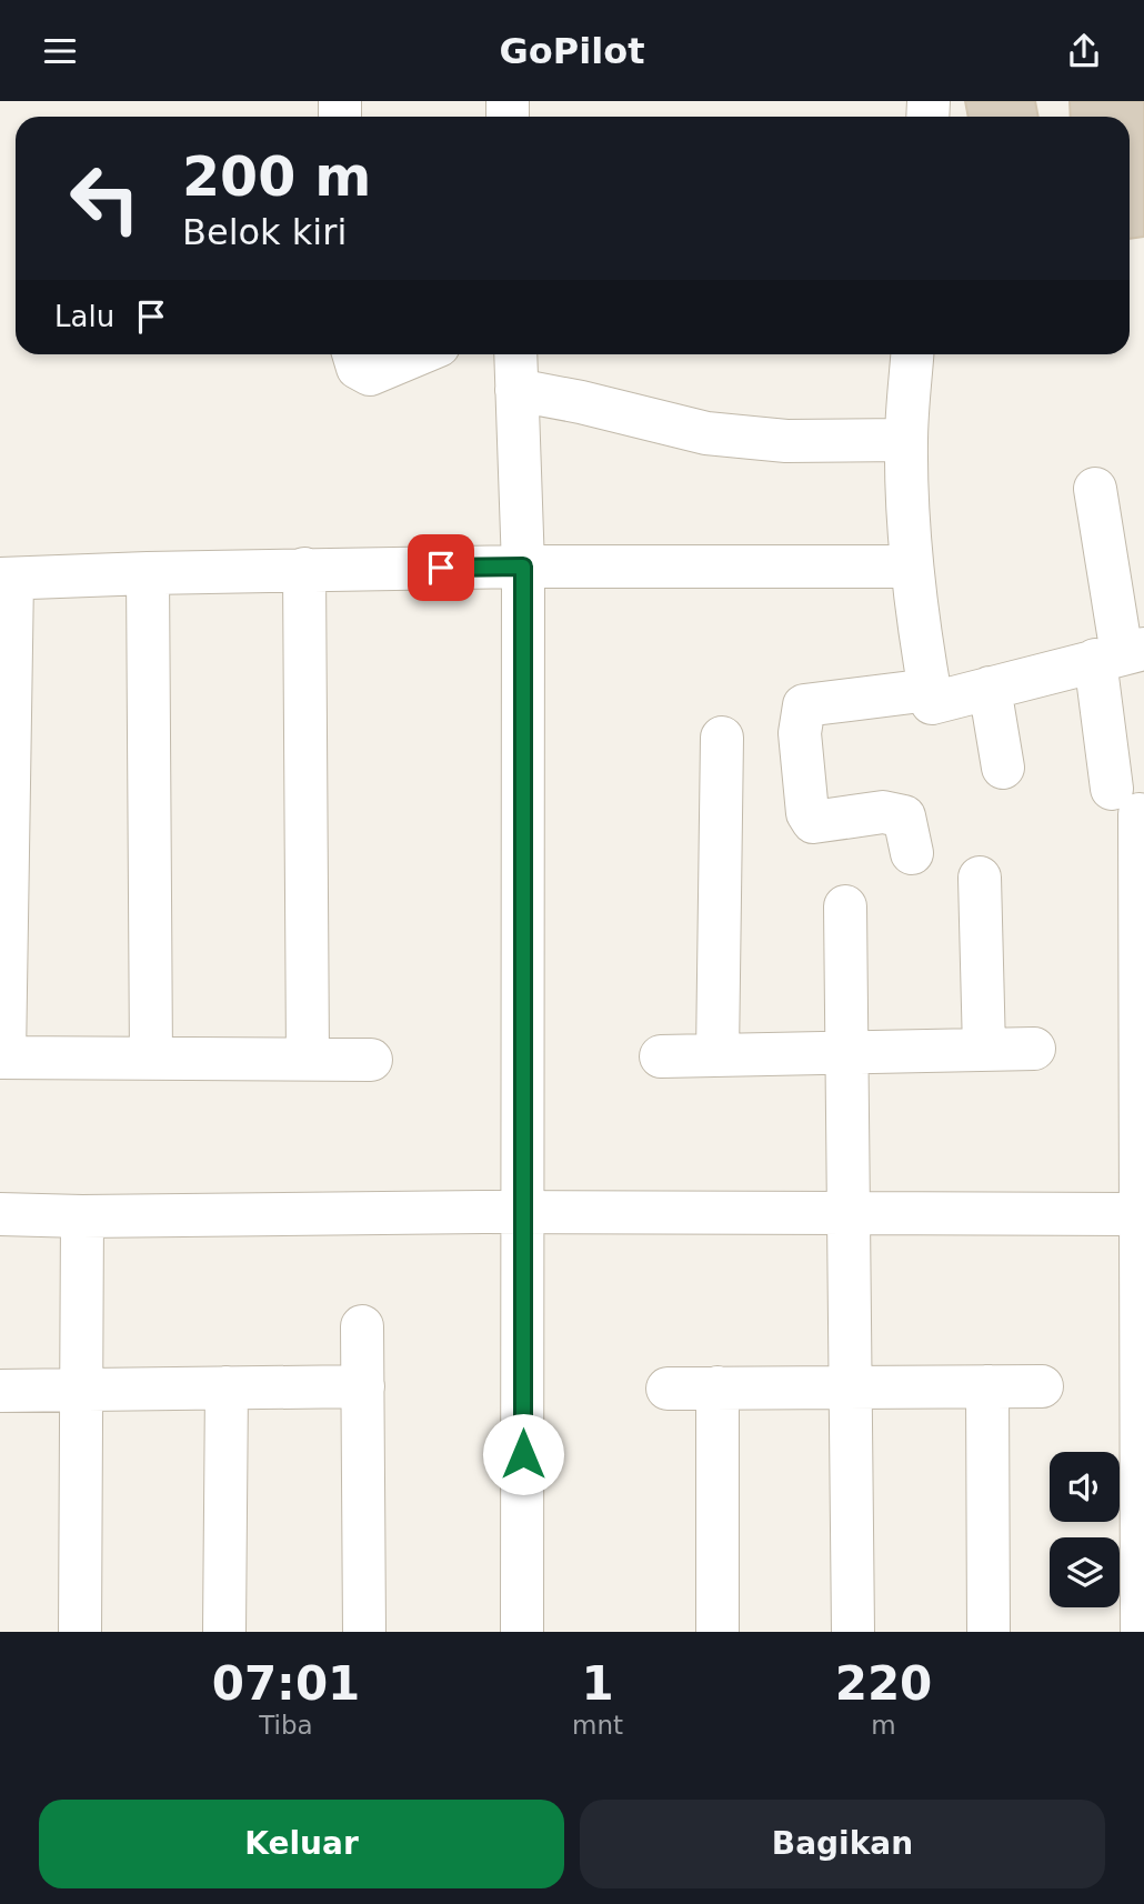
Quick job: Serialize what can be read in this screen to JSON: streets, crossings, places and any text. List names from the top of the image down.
{
  "page": {
    "header": "GoPilot",
    "turn": ["200 m", "Belok kiri"],
    "then": "Lalu",
    "eta": [
      "07:01",
      "Tiba",
      "1",
      "mnt",
      "220",
      "m"
    ],
    "buttons": ["Keluar", "Bagikan"]
  }
}
